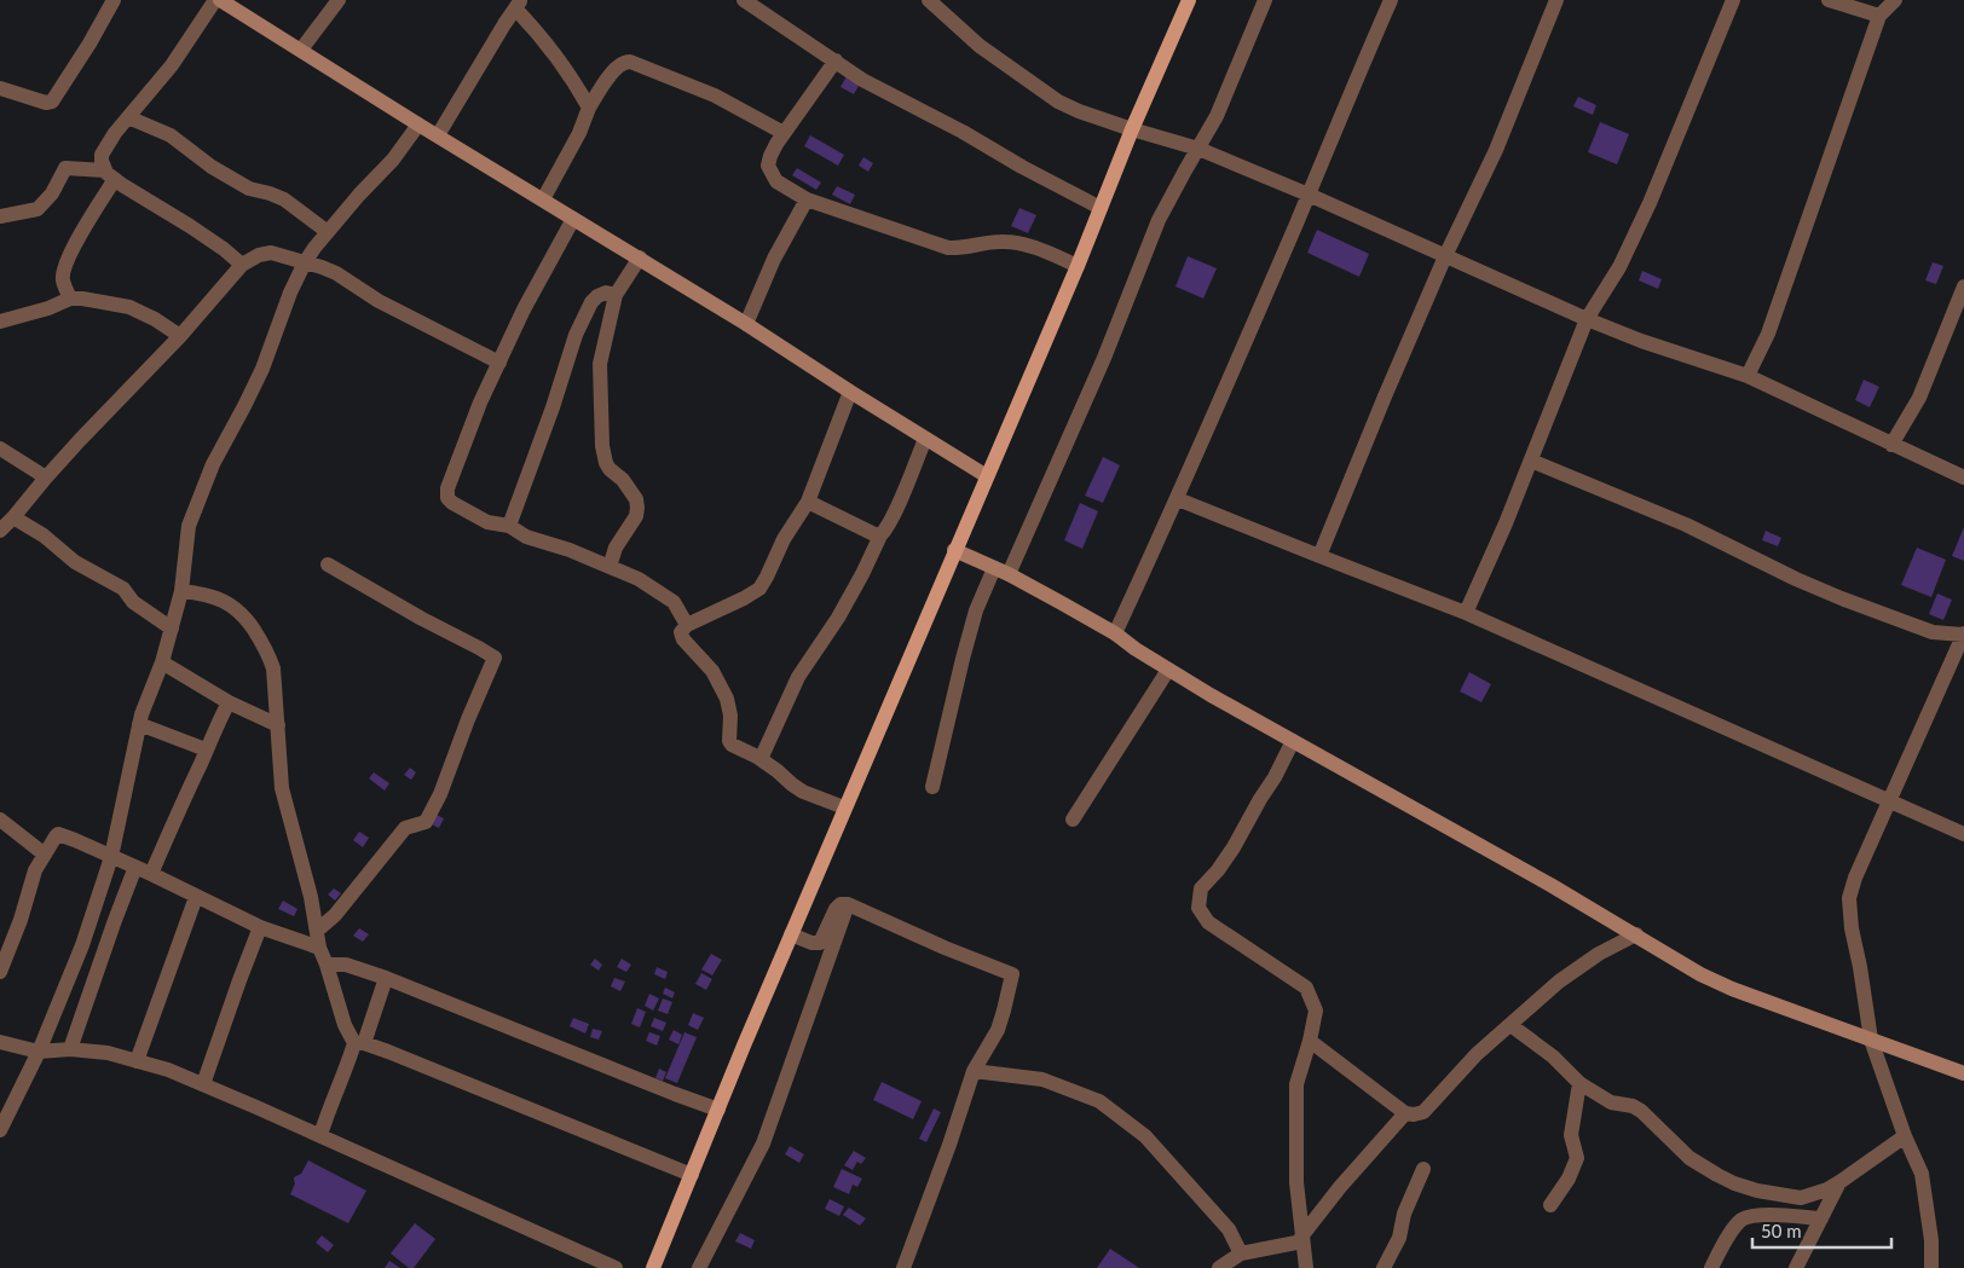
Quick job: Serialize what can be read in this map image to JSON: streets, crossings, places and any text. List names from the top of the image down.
{
  "scale_bar": "50 m"
}
